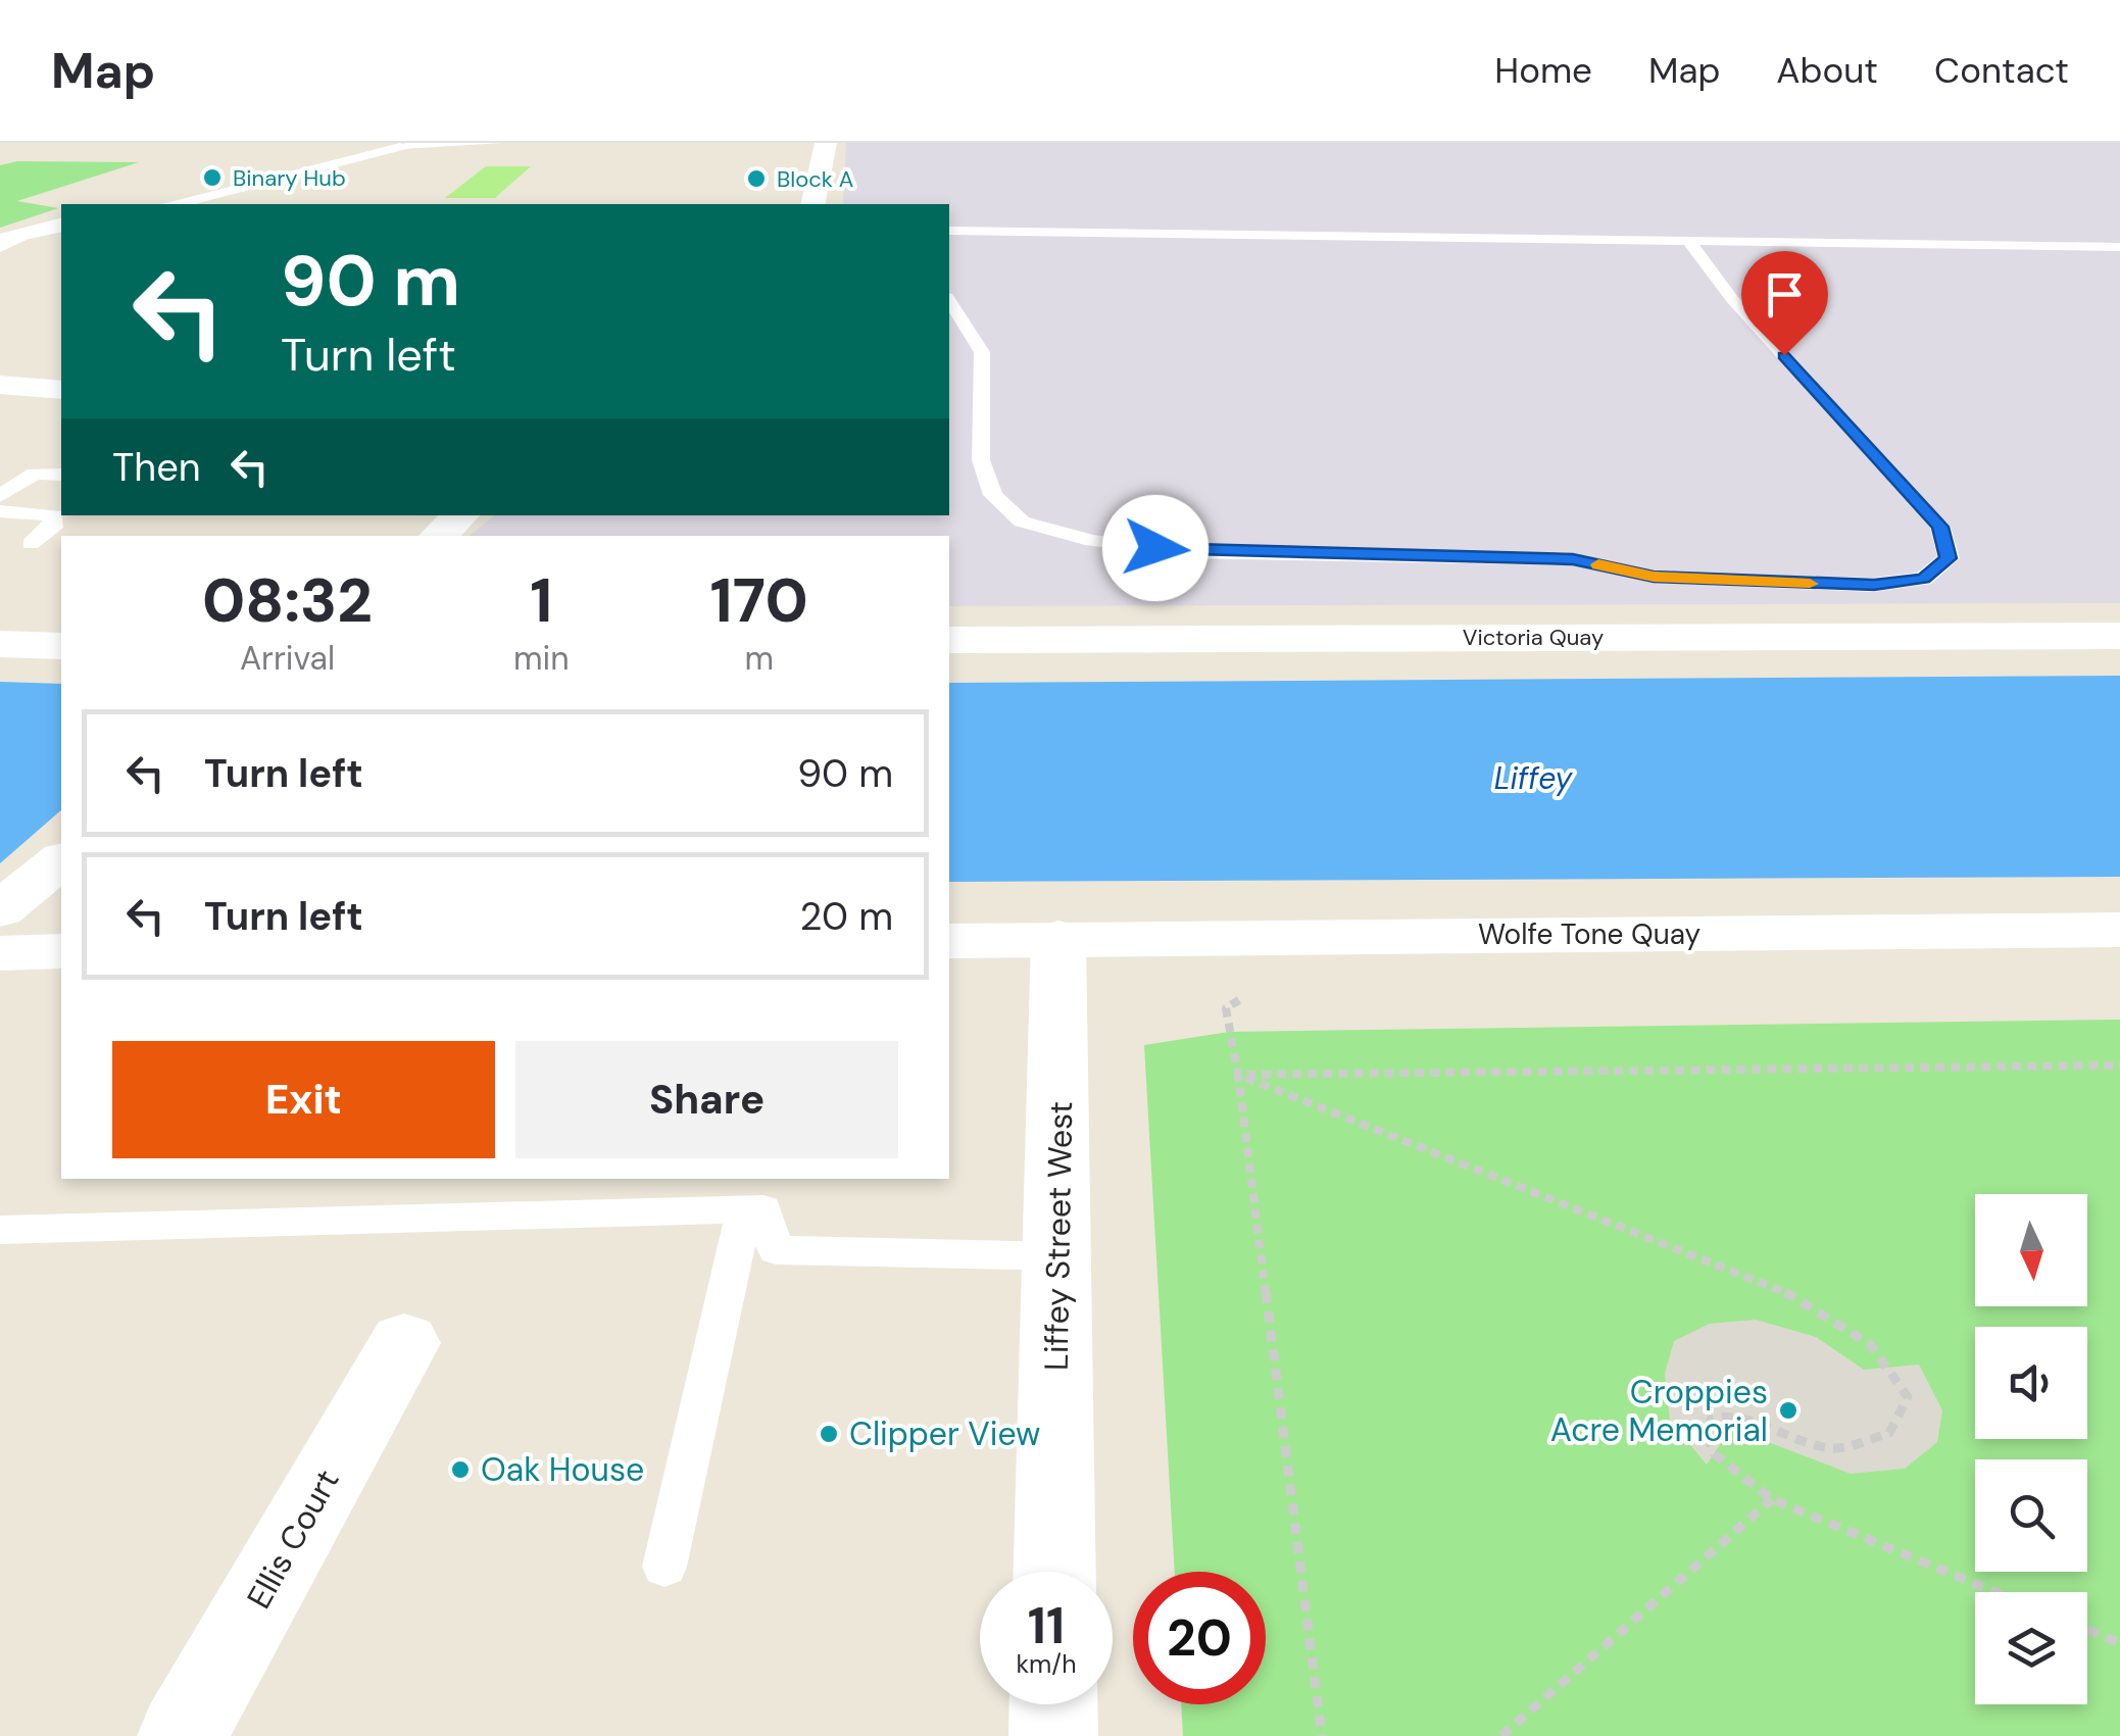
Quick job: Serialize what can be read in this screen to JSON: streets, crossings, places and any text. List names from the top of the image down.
{
  "streets": {
    "main road": [
      "Victoria Quay",
      "Wolfe Tone Quay",
      "Liffey Street West",
      "Ellis Court"
    ]
  },
  "crossings": [
    ["Wolfe Tone Quay", "Liffey Street West"]
  ],
  "water": ["Liffey"],
  "places": [
    "Binary Hub",
    "Block A",
    "Croppies Acre Memorial",
    "Clipper View",
    "Oak House"
  ],
  "north": "bottom",
  "page": {
    "header": "Map",
    "nav": [
      "Home",
      "Map",
      "About",
      "Contact"
    ],
    "turn": ["90 m", "Turn left"],
    "then": "Then",
    "eta": [
      "08:32",
      "Arrival",
      "1",
      "min",
      "170",
      "m"
    ],
    "list": [
      {
        "name": "Turn left",
        "value": "90 m"
      },
      {
        "name": "Turn left",
        "value": "20 m"
      }
    ],
    "buttons": ["Exit", "Share"],
    "speed": "11 km/h",
    "limit": "20"
  }
}
